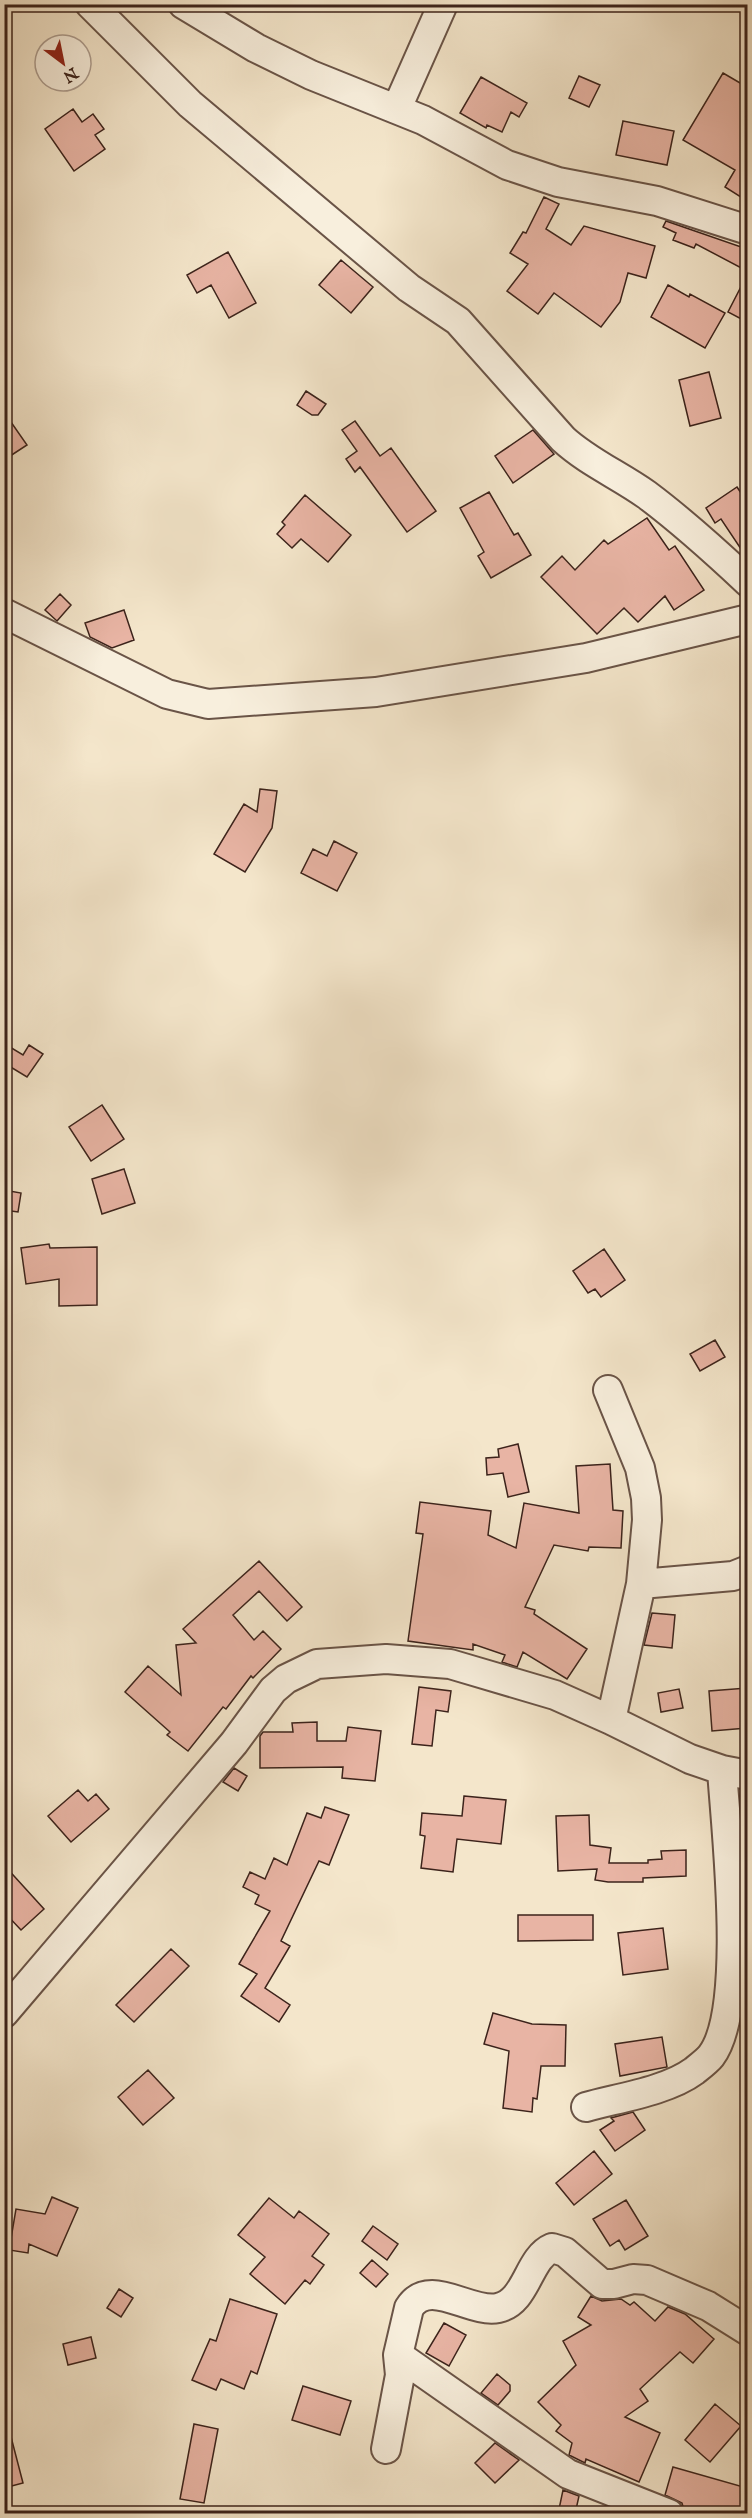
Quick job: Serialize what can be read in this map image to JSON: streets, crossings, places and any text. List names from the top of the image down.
{
  "north": "bottom right"
}
